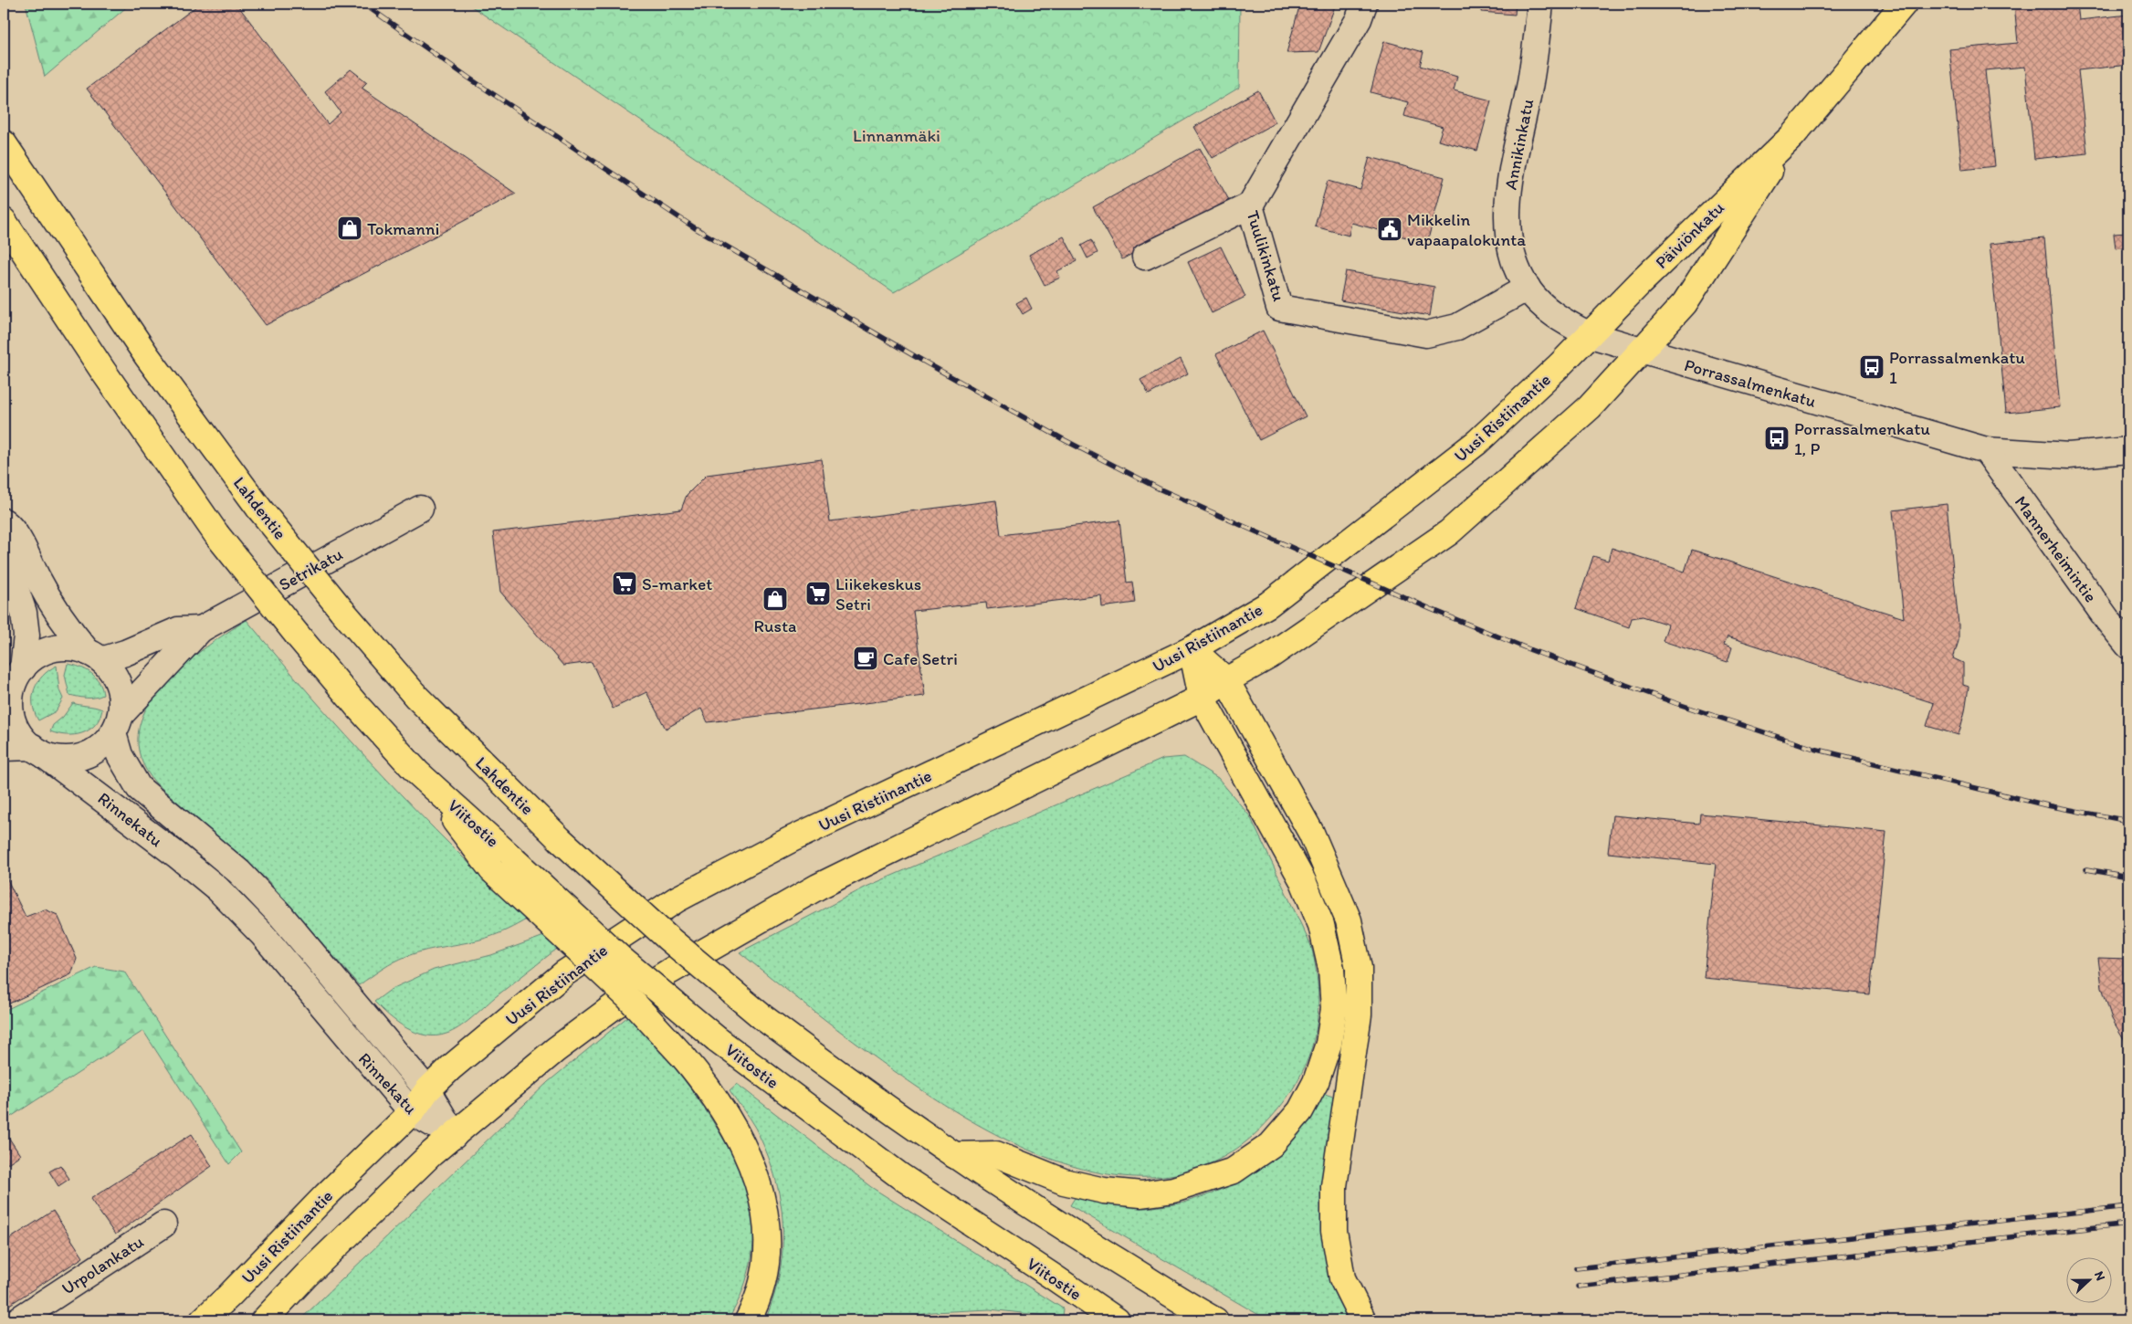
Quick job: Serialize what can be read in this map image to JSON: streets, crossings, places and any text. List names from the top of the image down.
{
  "streets": {
    "main road": [
      "Päiviönkatu",
      "Uusi Ristiinantie",
      "Lahdentie",
      "Viitostie"
    ],
    "street": [
      "Annikinkatu",
      "Tuulikinkatu",
      "Porrassalmenkatu",
      "Mannerheimintie",
      "Setrikatu",
      "Rinnekatu",
      "Urpolankatu"
    ]
  },
  "crossings": [
    ["Annikinkatu", "Päiviönkatu"],
    ["Annikinkatu", "Tuulikinkatu"],
    ["Annikinkatu", "Porrassalmenkatu"],
    ["Annikinkatu", "Uusi Ristiinantie"],
    ["Päiviönkatu", "Porrassalmenkatu"],
    ["Päiviönkatu", "Uusi Ristiinantie"],
    ["Porrassalmenkatu", "Uusi Ristiinantie"],
    ["Porrassalmenkatu", "Mannerheimintie"],
    ["Uusi Ristiinantie", "Rinnekatu"],
    ["Setrikatu", "Rinnekatu"]
  ],
  "parks": ["Linnanmäki"],
  "places": {
    "shop": ["Tokmanni", "Rusta"],
    "public building": ["Mikkelin vapaapalokunta"],
    "bus stop": ["Porrassalmenkatu 1", "Porrassalmenkatu 1, P"],
    "supermarket": ["S-market", "Liikekeskus Setri"],
    "cafe": ["Cafe Setri"]
  },
  "north": "right"
}
